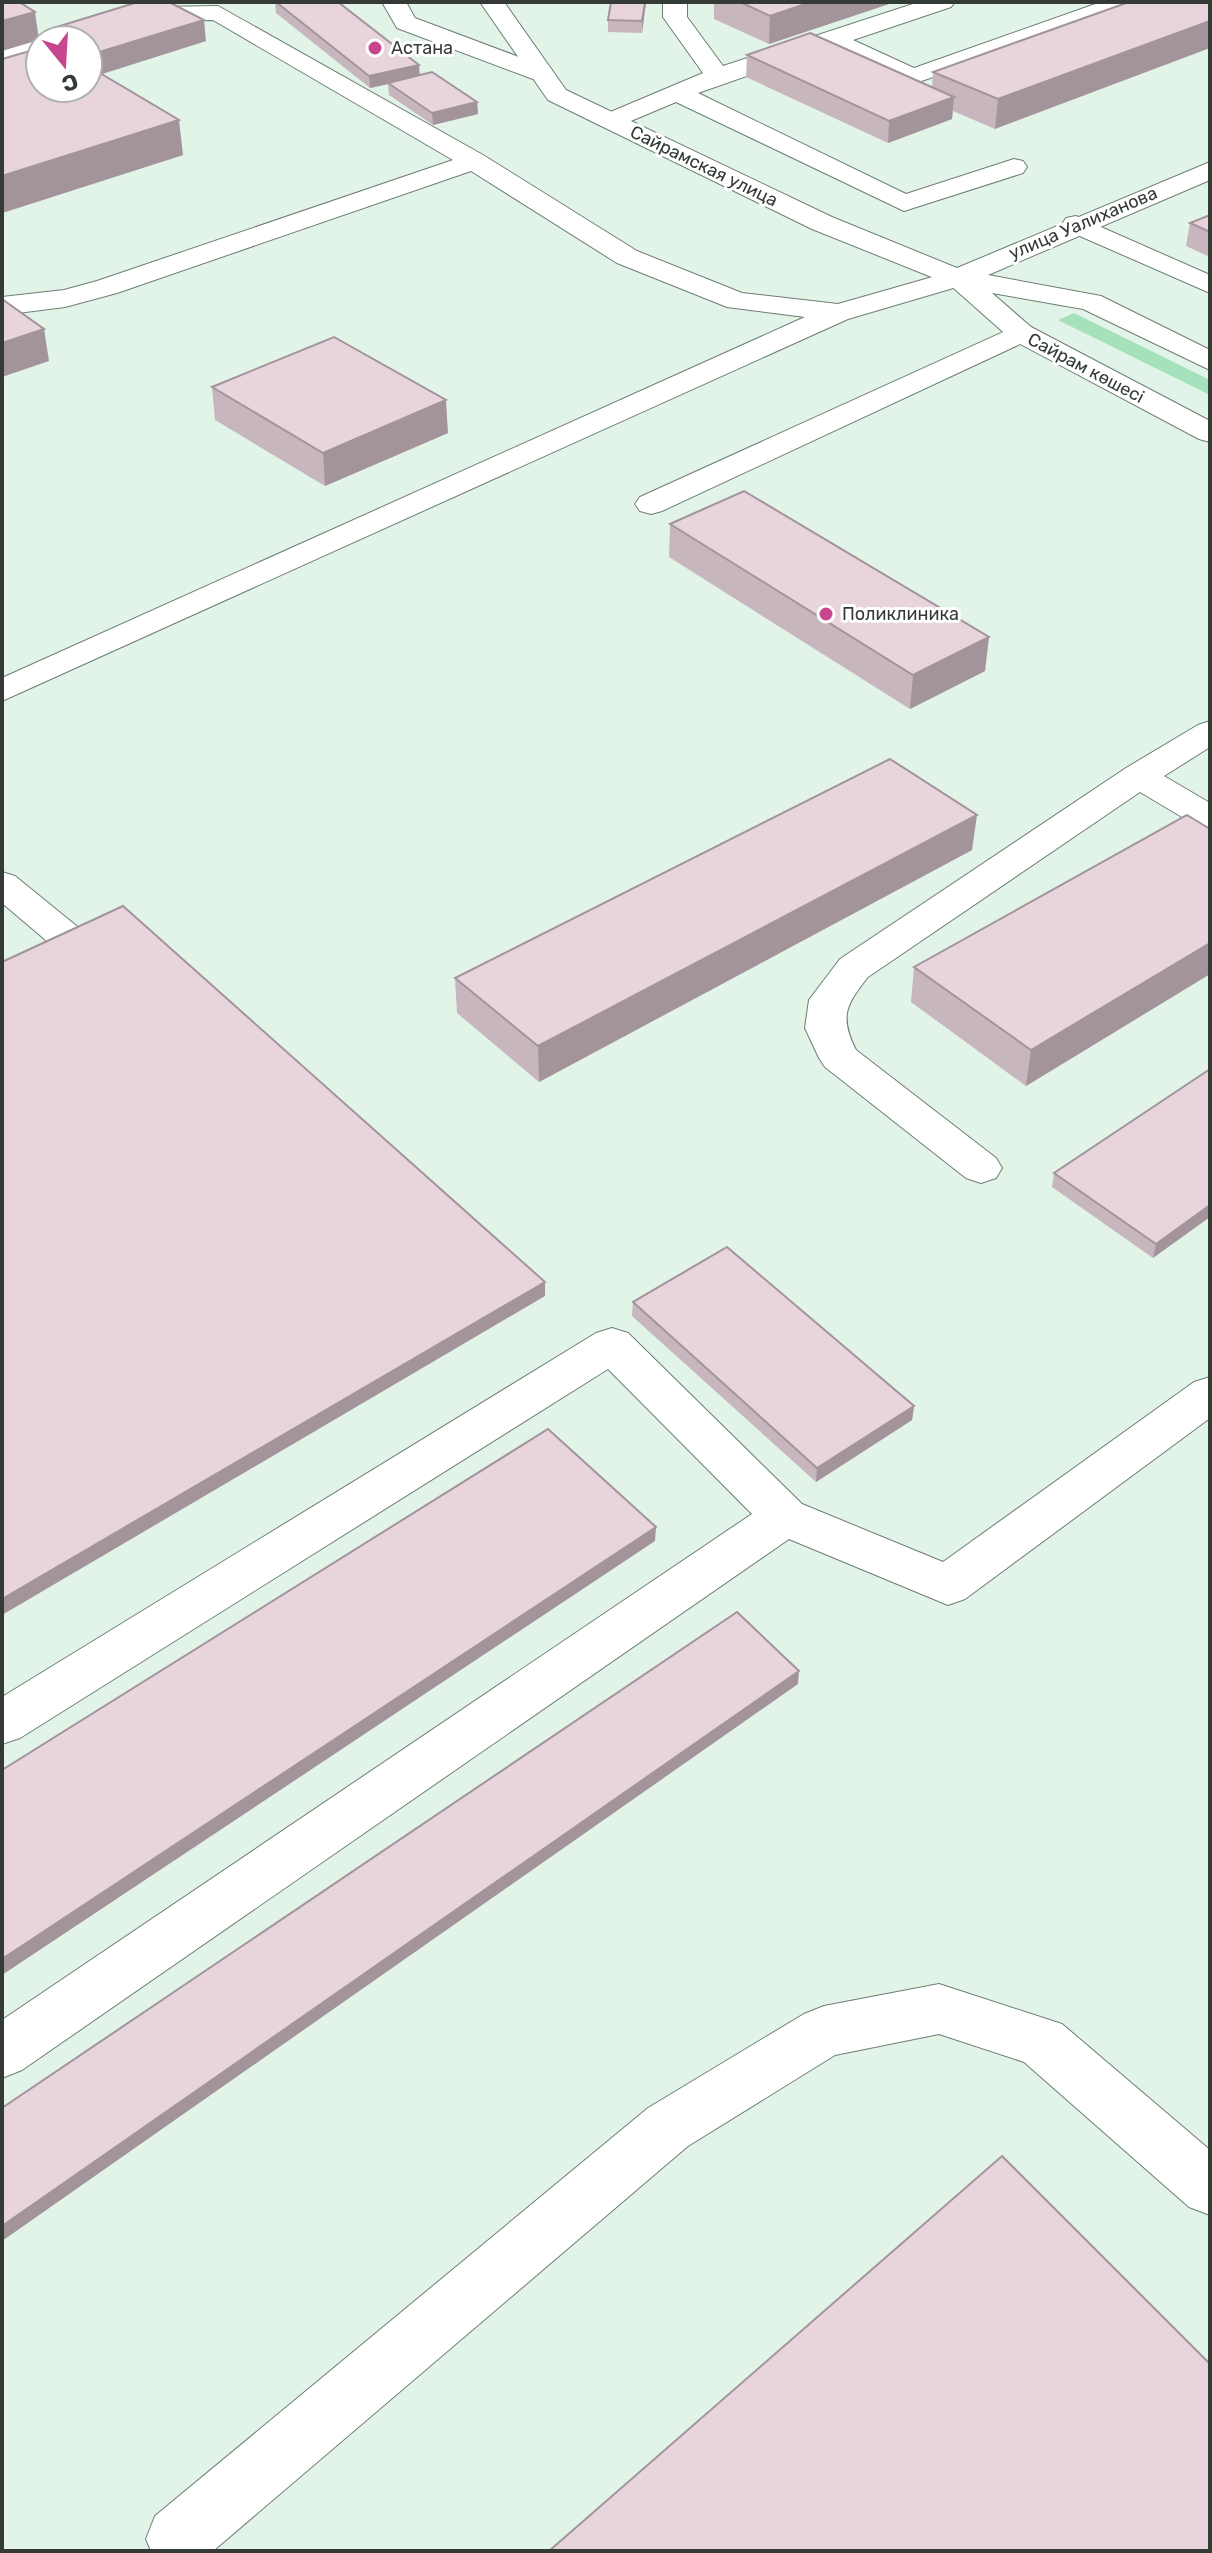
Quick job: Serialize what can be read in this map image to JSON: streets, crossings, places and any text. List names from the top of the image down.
{
  "streets": {
    "main road": ["Сайрамская улица", "улица Уалиханова", "Сайрам көшесі"]
  },
  "crossings": [
    ["Сайрамская улица", "улица Уалиханова"],
    ["Сайрамская улица", "Сайрам көшесі"],
    ["улица Уалиханова", "Сайрам көшесі"]
  ],
  "places": ["Астана", "Поликлиника"],
  "north": "bottom"
}
